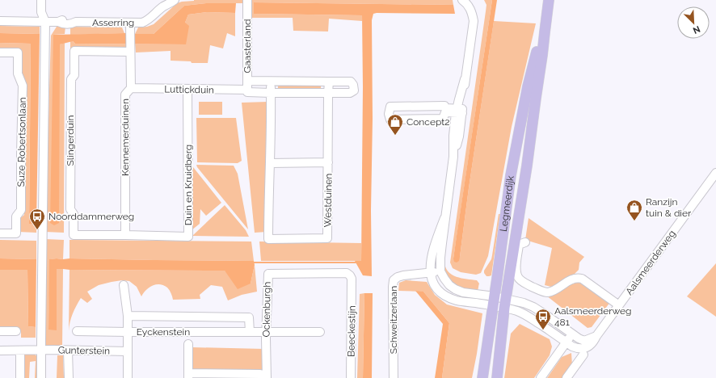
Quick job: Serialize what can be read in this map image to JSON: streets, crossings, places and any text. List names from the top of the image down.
{
  "streets": {
    "main road": ["Legmeerdijk"],
    "street": [
      "Asserring",
      "Gaasterland",
      "Luttickduin",
      "Kennemerduinen",
      "Slingerduin",
      "Suze Robertsonlaan",
      "Duin en Kruidberg",
      "Westduinen",
      "Aalsmeerderweg",
      "Ockenburgh",
      "Schweitzerlaan",
      "Beeckestijn",
      "Eyckenstein",
      "Gunterstein"
    ]
  },
  "crossings": [
    ["Asserring", "Kennemerduinen"],
    ["Gaasterland", "Luttickduin"],
    ["Luttickduin", "Kennemerduinen"],
    ["Luttickduin", "Duin en Kruidberg"],
    ["Luttickduin", "Westduinen"],
    ["Kennemerduinen", "Slingerduin"],
    ["Kennemerduinen", "Duin en Kruidberg"],
    ["Slingerduin", "Duin en Kruidberg"],
    ["Legmeerdijk", "Aalsmeerderweg"],
    ["Ockenburgh", "Beeckestijn"],
    ["Ockenburgh", "Eyckenstein"]
  ],
  "places": {
    "shop": ["Concept2", "Ranzijn tuin & dier"],
    "bus stop": ["Noorddammerweg", "Aalsmeerderweg 481"]
  },
  "north": "bottom right"
}
